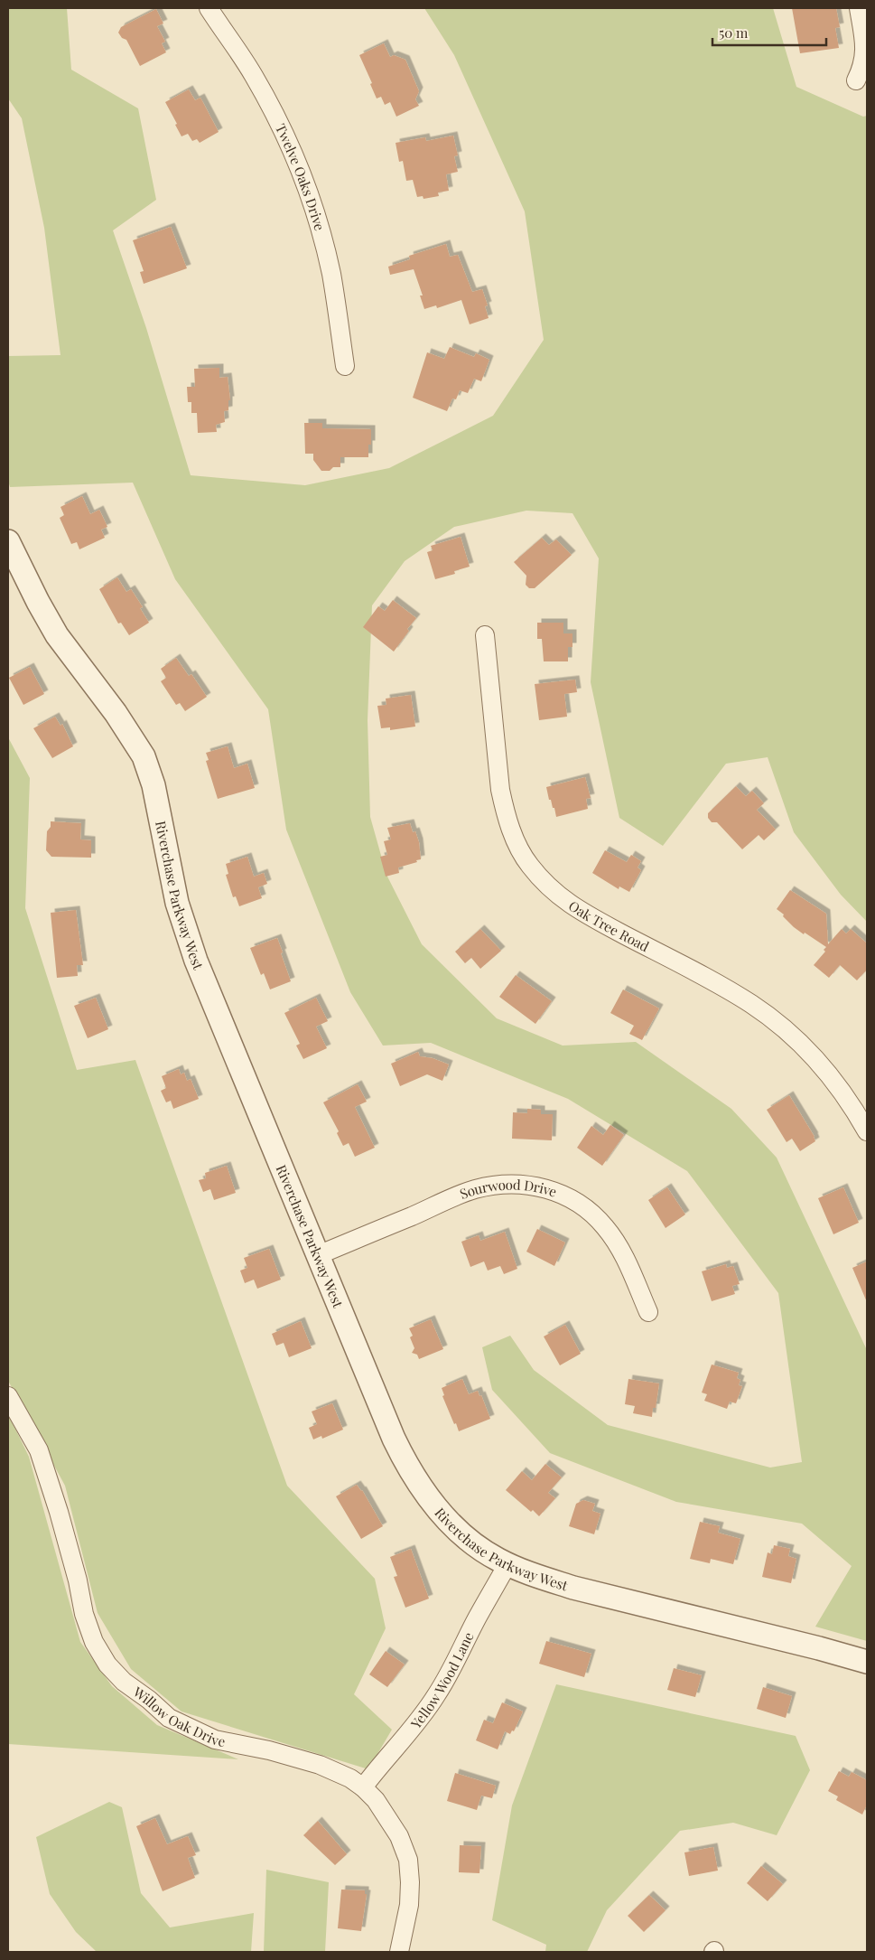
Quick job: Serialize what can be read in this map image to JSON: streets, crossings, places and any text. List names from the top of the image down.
{
  "streets": {
    "street": [
      "Twelve Oaks Drive",
      "Riverchase Parkway West",
      "Oak Tree Road",
      "Sourwood Drive",
      "Yellow Wood Lane",
      "Willow Oak Drive"
    ]
  },
  "crossings": [
    ["Riverchase Parkway West", "Sourwood Drive"],
    ["Riverchase Parkway West", "Yellow Wood Lane"],
    ["Yellow Wood Lane", "Willow Oak Drive"]
  ],
  "scale_bar": "50 m"
}
